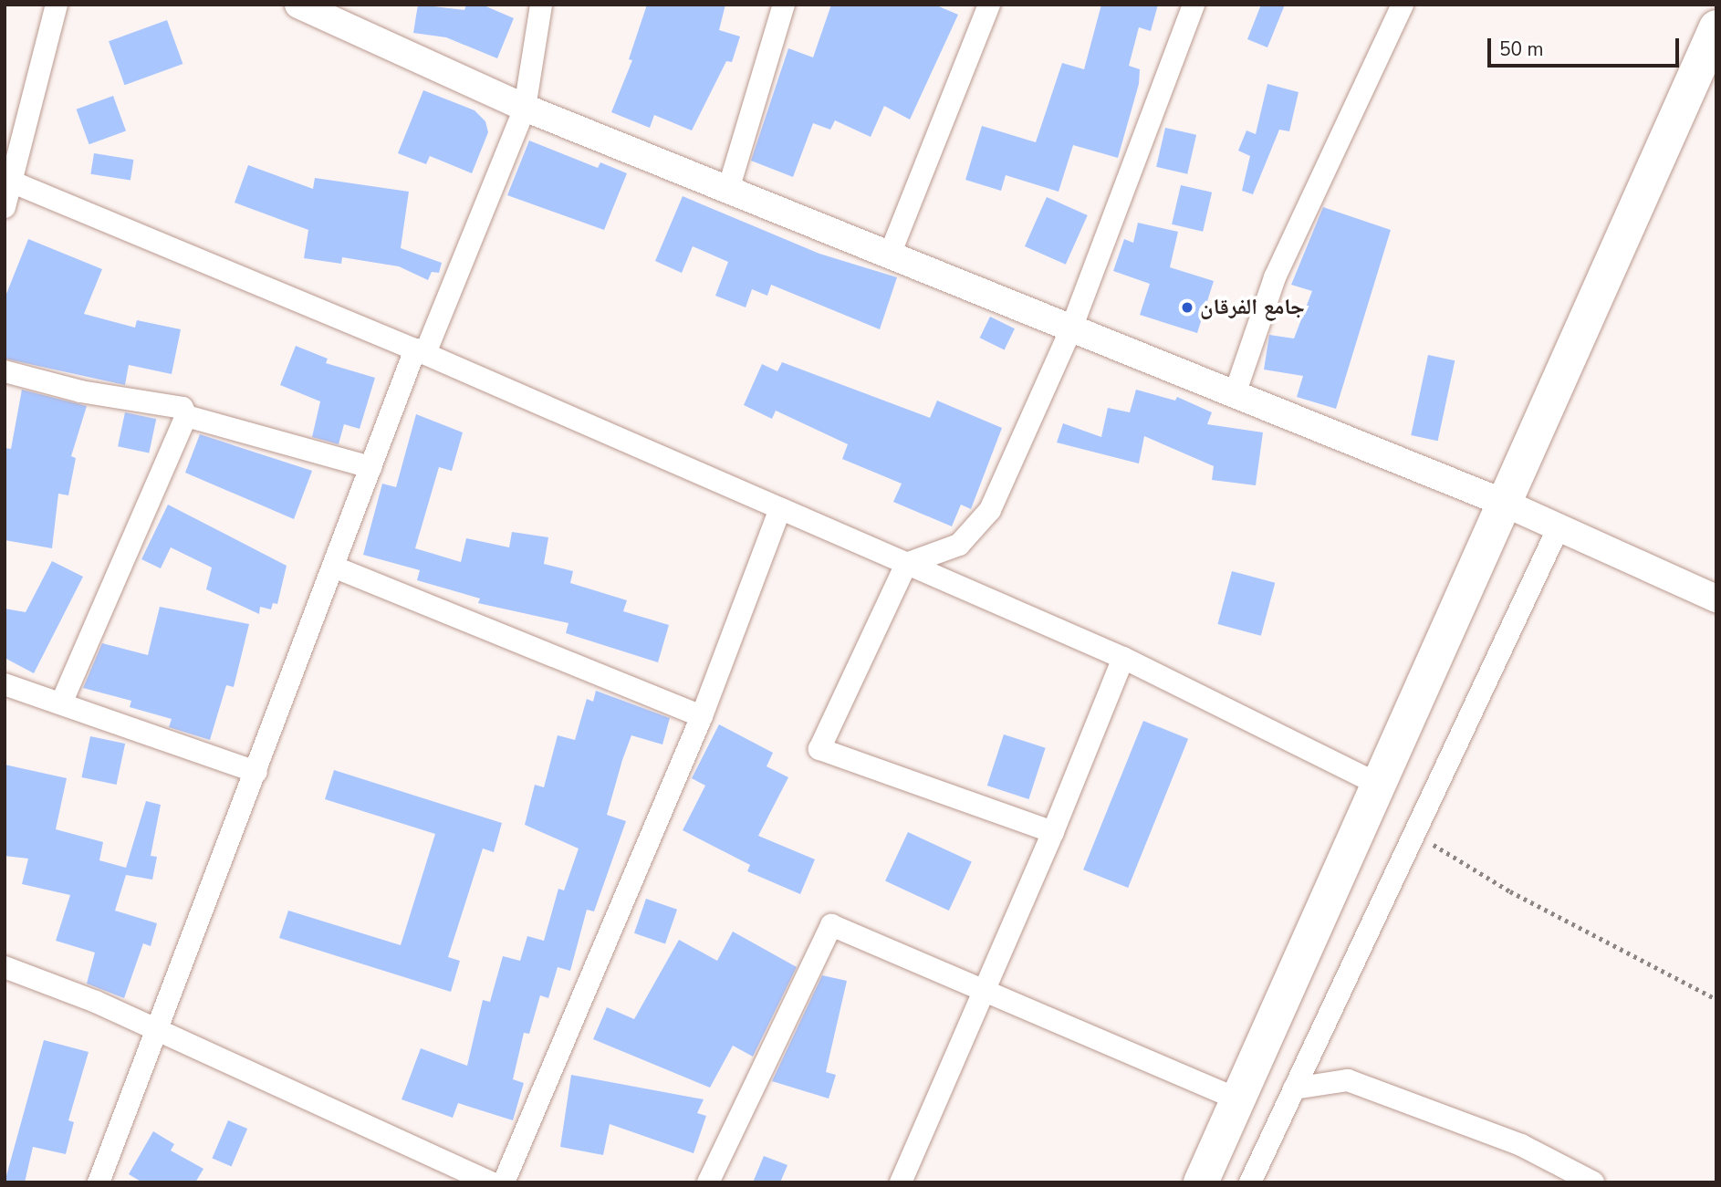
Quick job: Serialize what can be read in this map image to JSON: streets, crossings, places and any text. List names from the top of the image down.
{
  "places": ["جامع الفرقان"],
  "scale_bar": "50 m"
}
